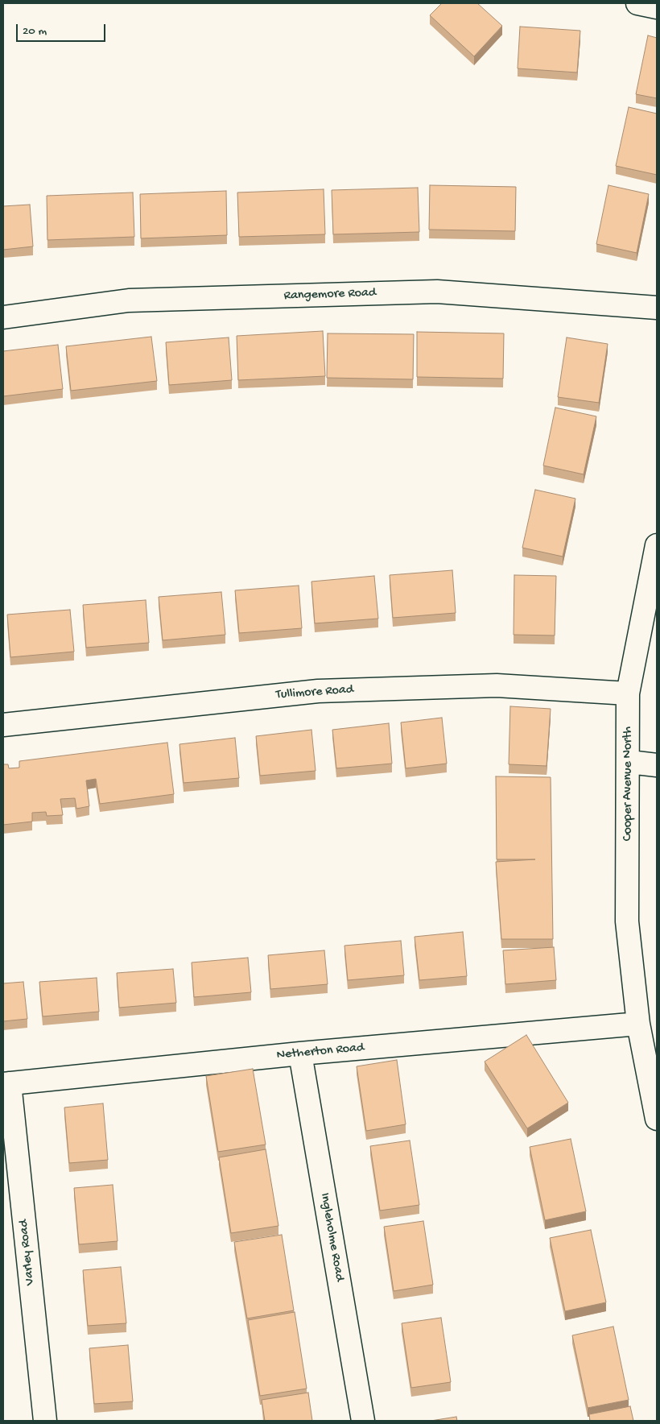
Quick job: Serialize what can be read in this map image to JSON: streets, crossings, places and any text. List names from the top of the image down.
{
  "streets": {
    "street": [
      "Rangemore Road",
      "Tullimore Road",
      "Cooper Avenue North",
      "Netherton Road",
      "Ingleholme Road",
      "Varley Road"
    ]
  },
  "crossings": [
    ["Tullimore Road", "Cooper Avenue North"],
    ["Cooper Avenue North", "Netherton Road"],
    ["Netherton Road", "Ingleholme Road"],
    ["Netherton Road", "Varley Road"]
  ],
  "scale_bar": "20 m"
}
